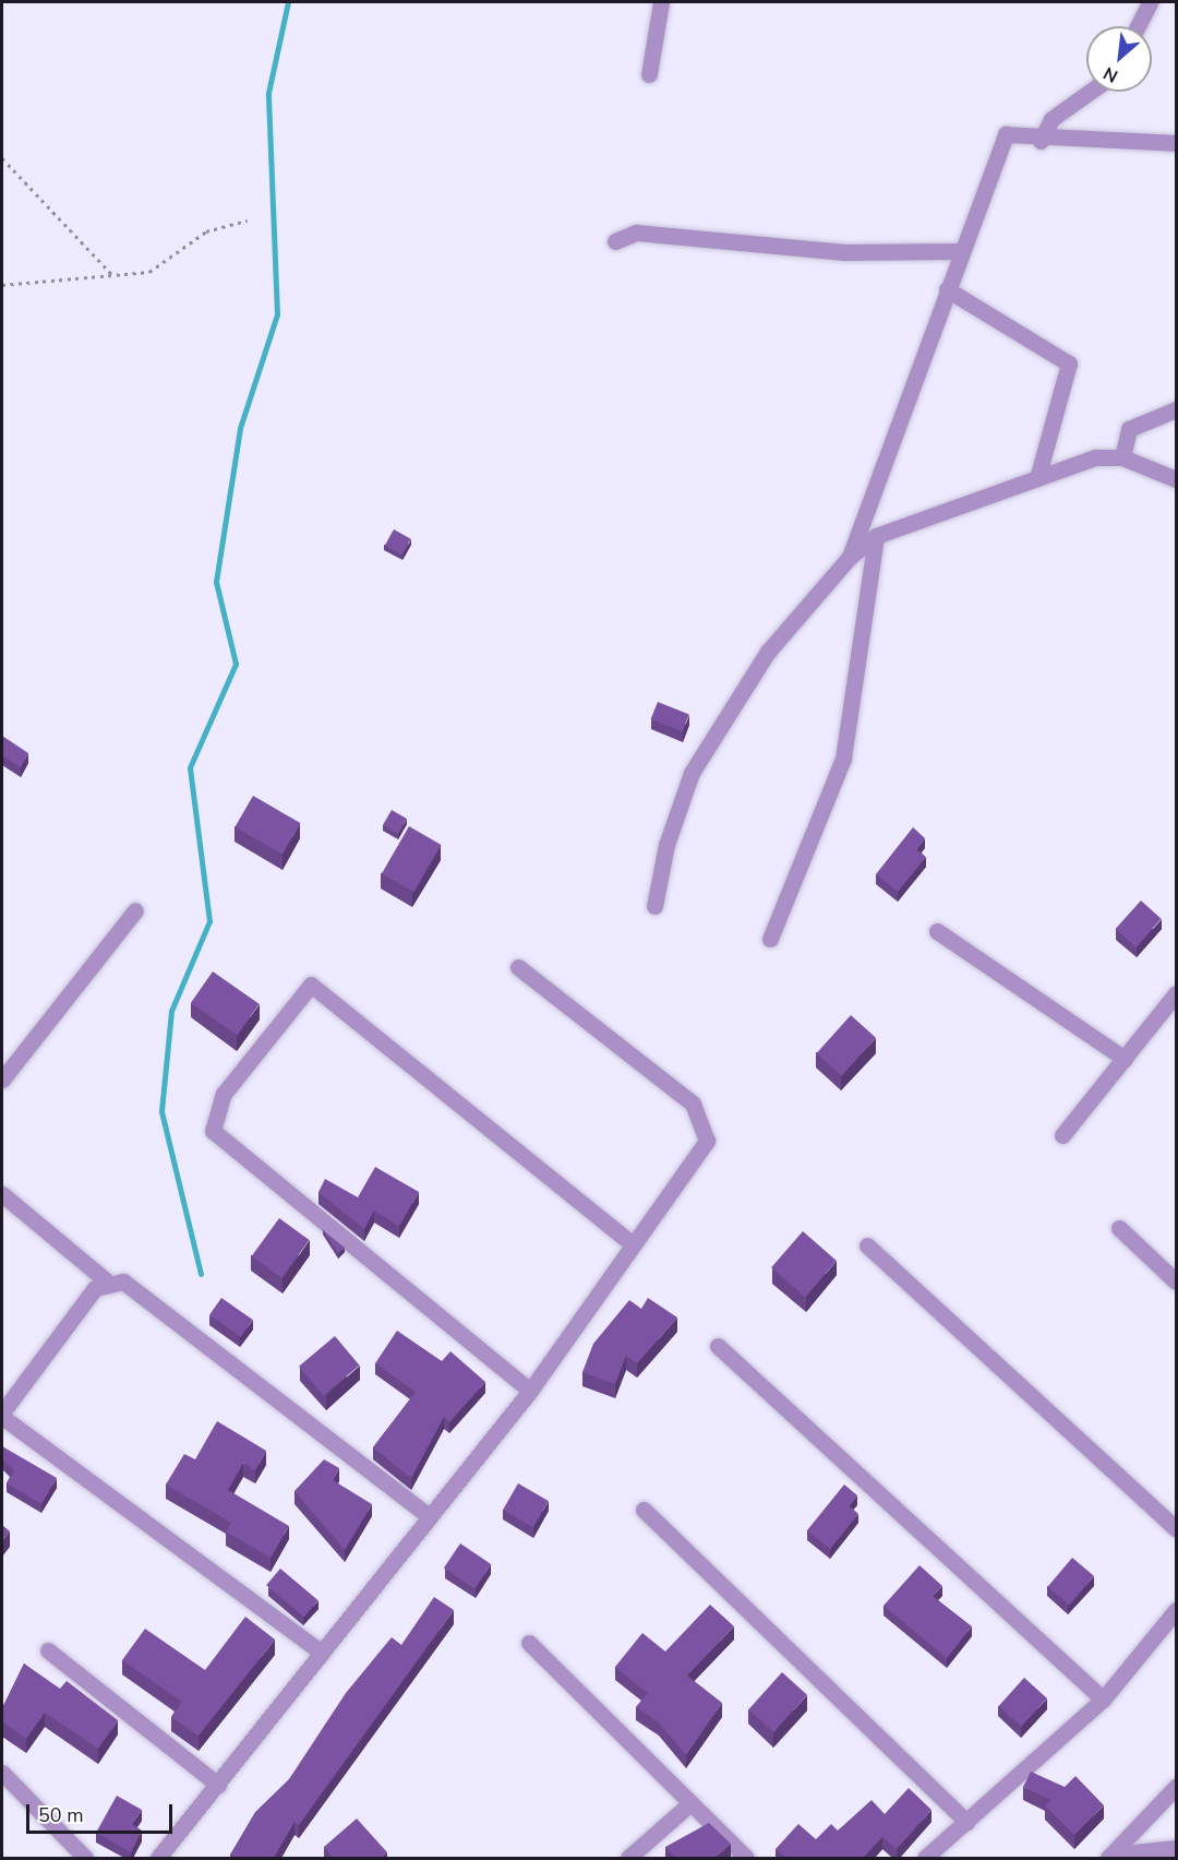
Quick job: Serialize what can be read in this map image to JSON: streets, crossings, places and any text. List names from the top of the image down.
{
  "scale_bar": "50 m",
  "north": "bottom left"
}
